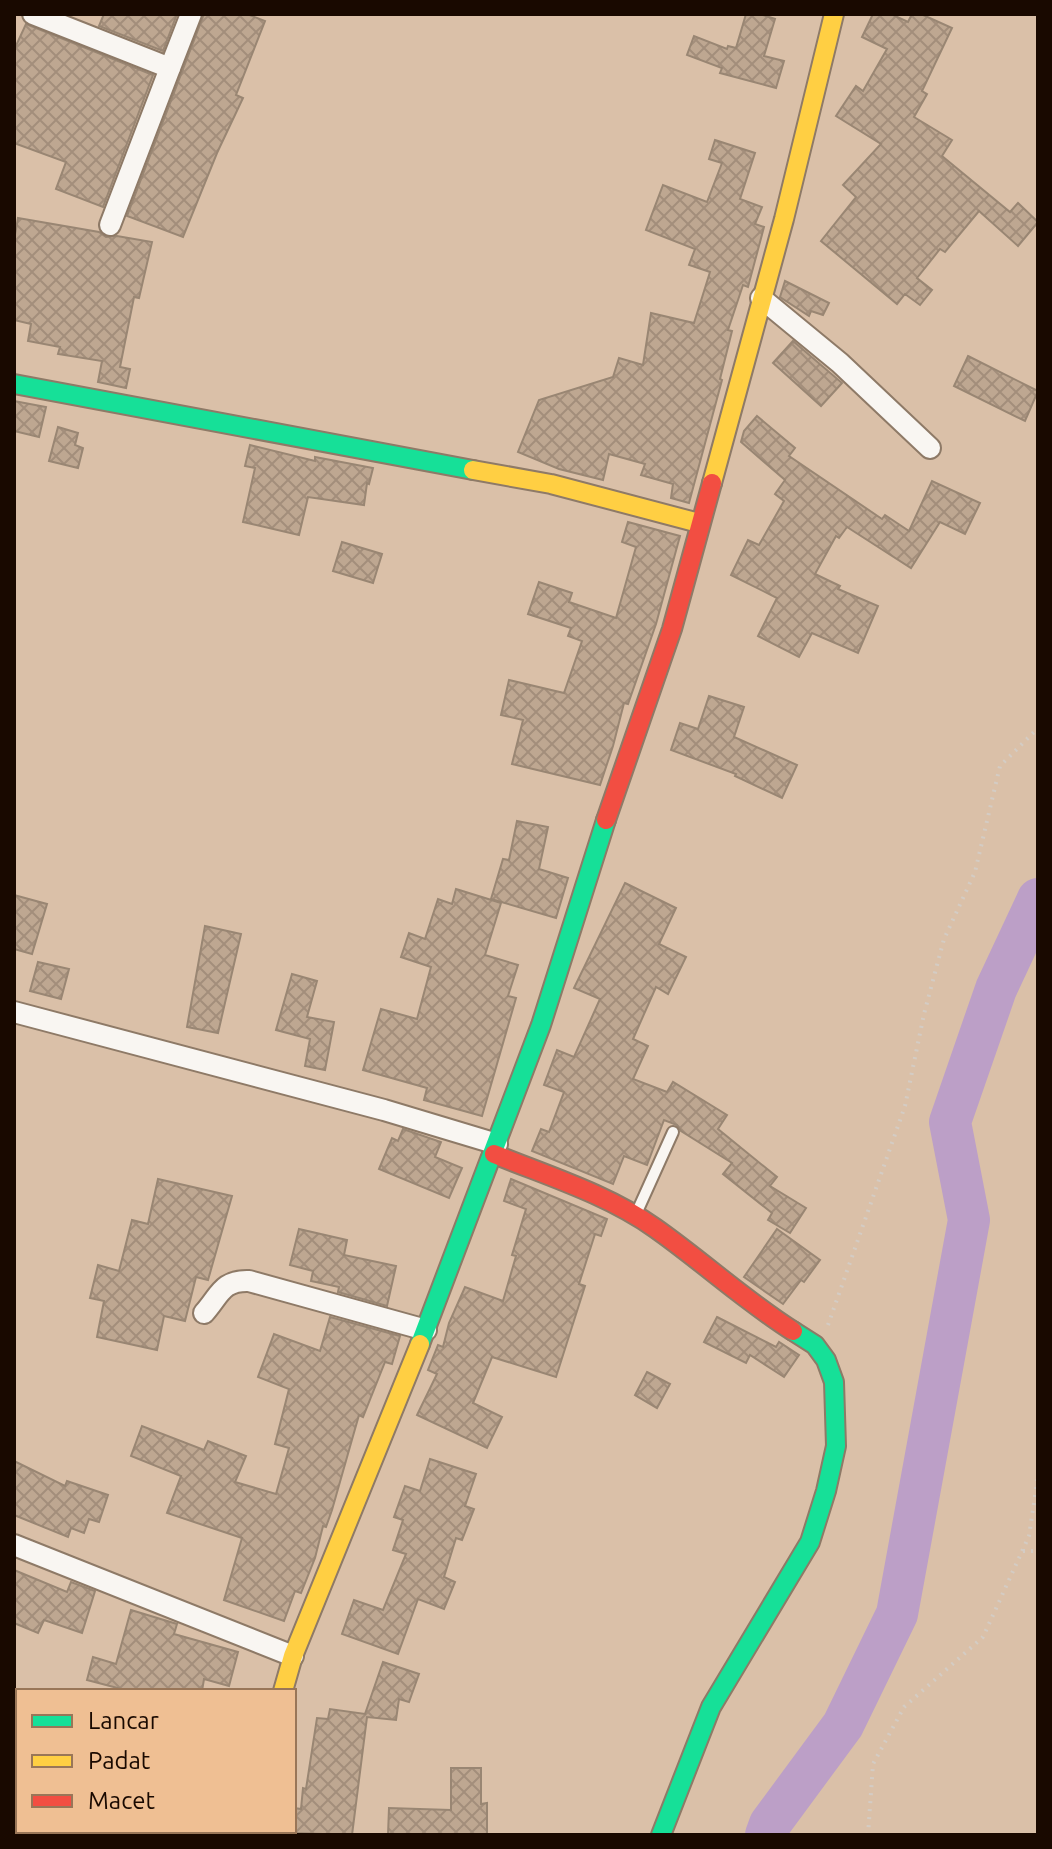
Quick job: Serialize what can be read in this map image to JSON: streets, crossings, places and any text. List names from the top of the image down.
{
  "legend": ["Lancar", "Padat", "Macet"]
}
